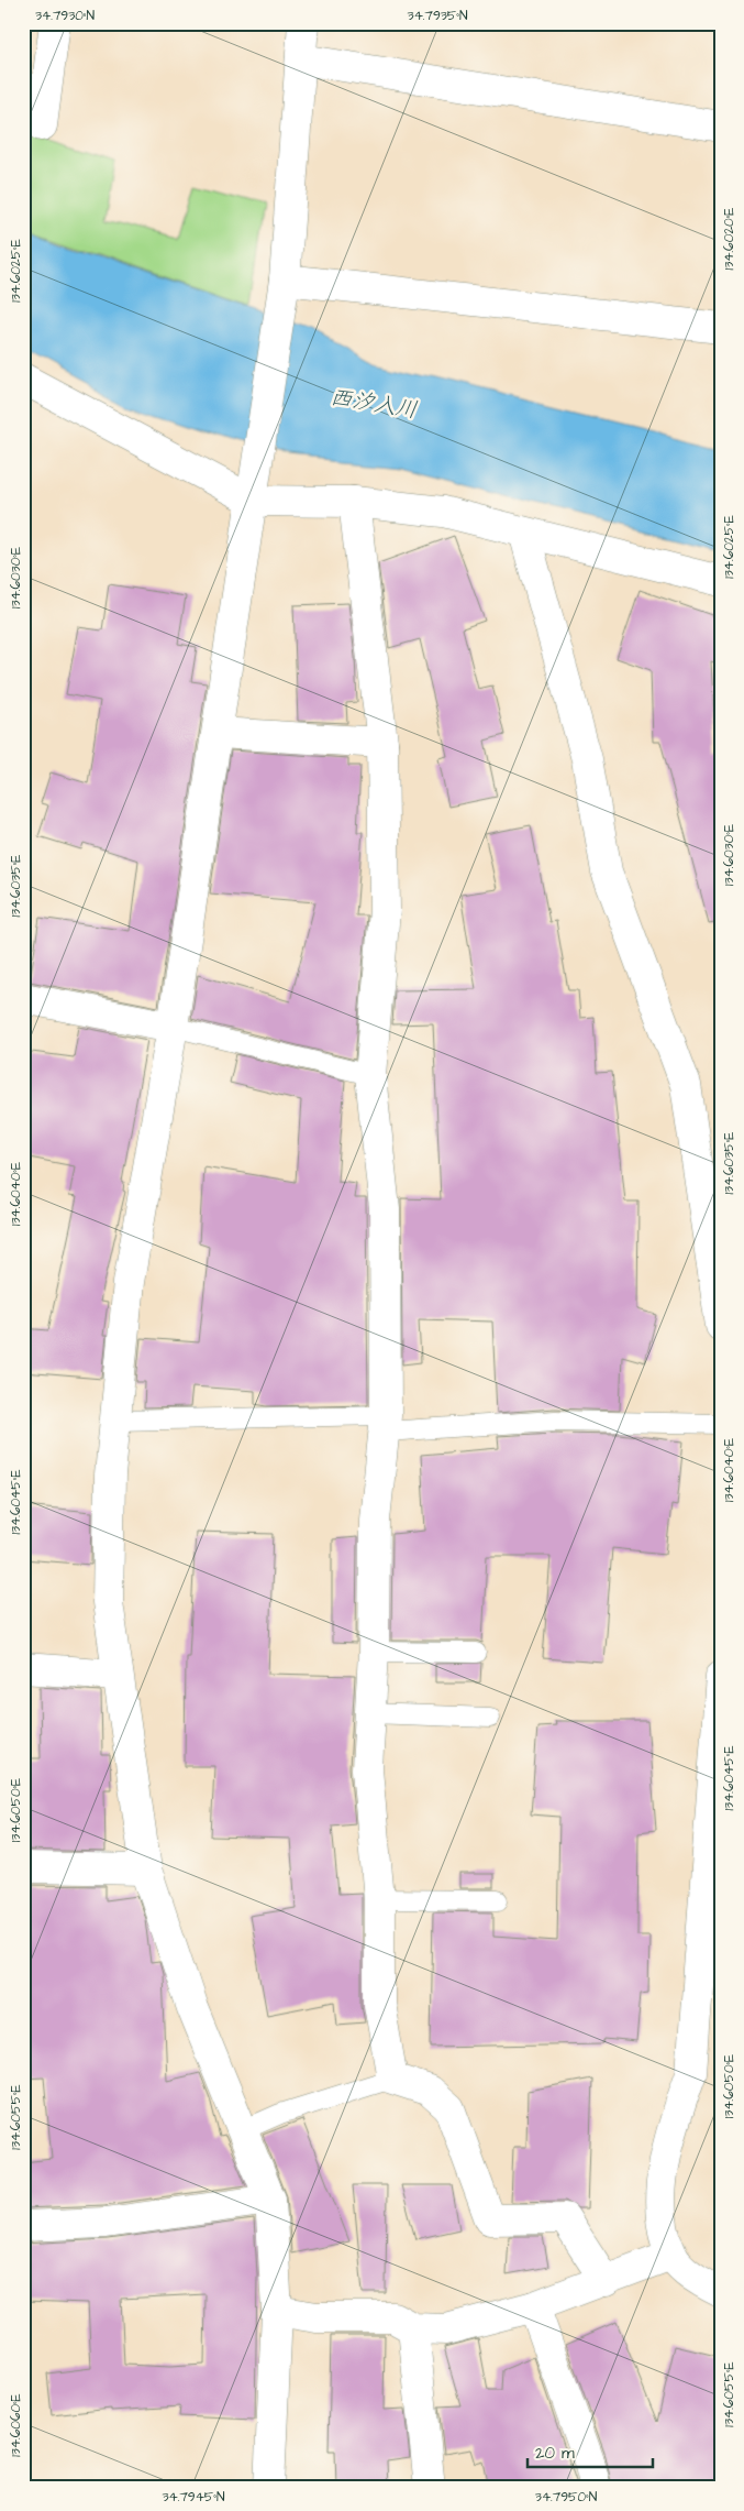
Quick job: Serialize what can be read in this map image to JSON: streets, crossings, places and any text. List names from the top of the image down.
{
  "water": ["西汐入川"],
  "scale_bar": "20 m",
  "coordinates": [
    "34.7930°N",
    "34.7935°N",
    "134.6020°E",
    "134.6025°E",
    "134.6030°E",
    "134.6035°E",
    "134.6040°E",
    "134.6045°E",
    "134.6050°E",
    "134.6055°E",
    "134.6060°E",
    "34.7945°N",
    "34.7950°N"
  ]
}
